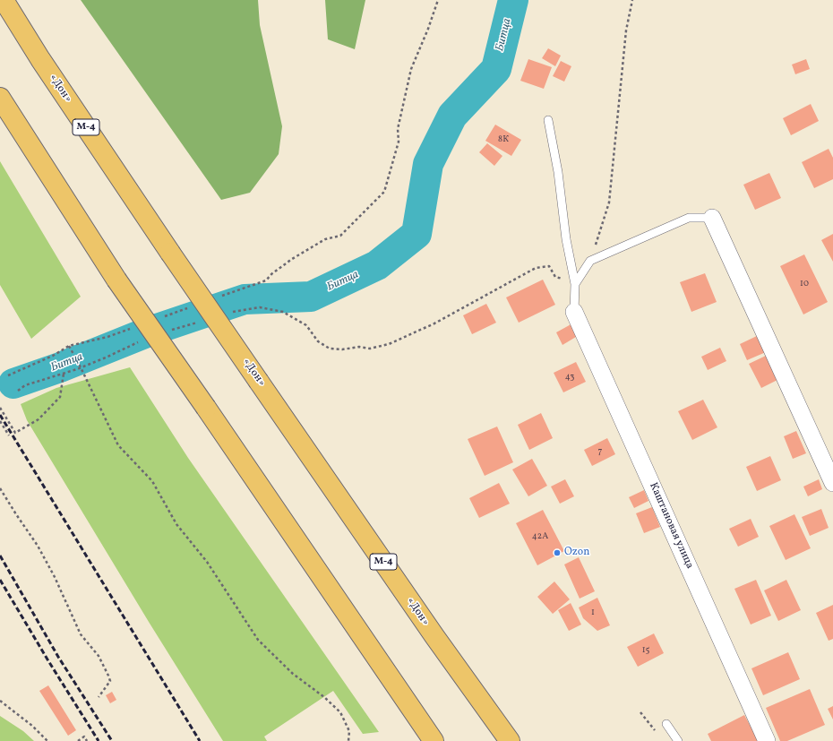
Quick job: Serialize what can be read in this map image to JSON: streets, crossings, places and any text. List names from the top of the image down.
{
  "streets": {
    "highway": ["«Дон»", "М-4"],
    "street": ["Каштановая улица"]
  },
  "water": ["Битца"],
  "places": ["Ozon"],
  "house_numbers": [
    "8К",
    "10",
    "43",
    "7",
    "42А",
    "1",
    "15"
  ]
}
